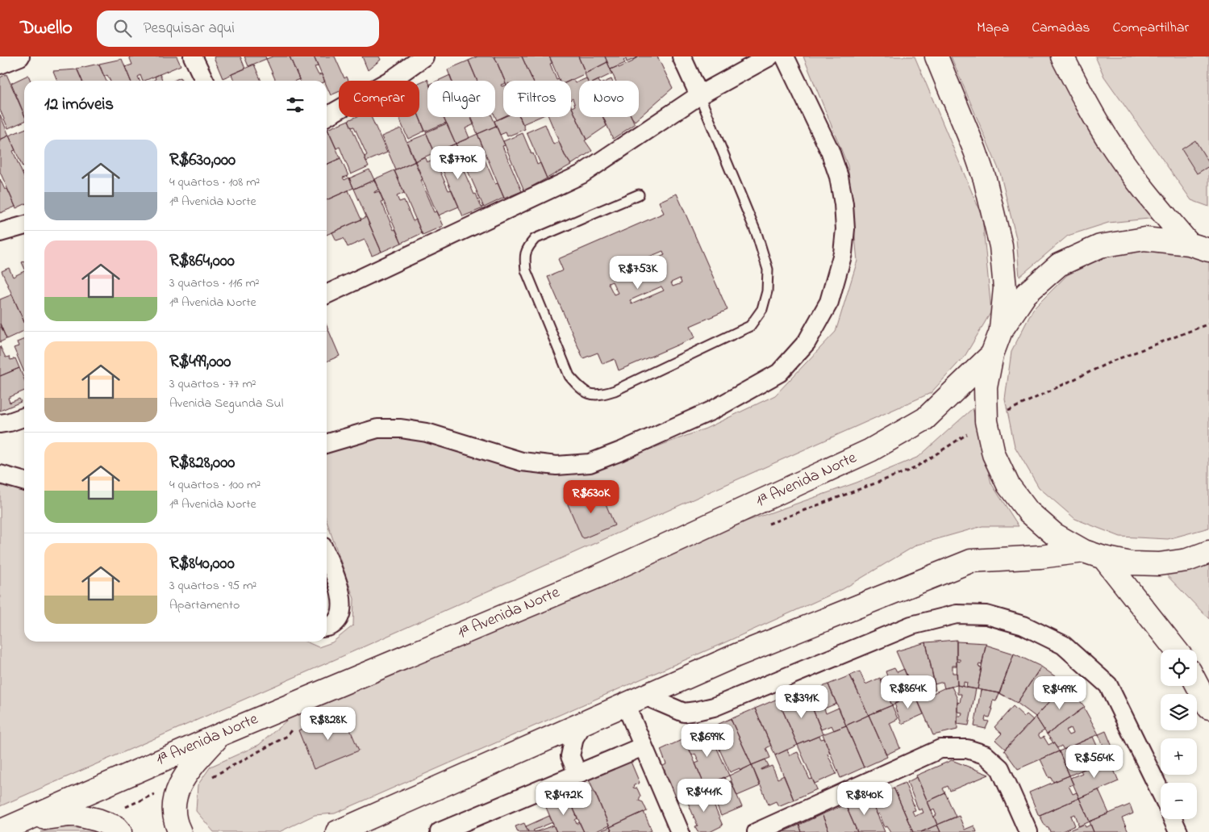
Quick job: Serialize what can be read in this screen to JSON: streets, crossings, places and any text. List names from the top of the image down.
{
  "streets": {
    "main road": ["1ᵃ Avenida Norte"]
  },
  "page": {
    "header": "Dwello",
    "search": "Pesquisar aqui",
    "nav": ["Mapa", "Camadas", "Compartilhar"],
    "chip": [
      "Comprar",
      "Alugar",
      "Filtros",
      "Novo"
    ],
    "heading": "12 imóveis",
    "list": [
      {
        "name": "R$630,000",
        "note": "4 quartos · 108 m² · 1ᵃ Avenida Norte"
      },
      {
        "name": "R$864,000",
        "note": "3 quartos · 116 m² · 1ᵃ Avenida Norte"
      },
      {
        "name": "R$499,000",
        "note": "3 quartos · 77 m² · Avenida Segunda Sul"
      },
      {
        "name": "R$828,000",
        "note": "4 quartos · 100 m² · 1ᵃ Avenida Norte"
      },
      {
        "name": "R$840,000",
        "note": "3 quartos · 95 m² · Apartamento"
      }
    ],
    "price": [
      "R$770K",
      "R$753K",
      "R$630K",
      "R$864K",
      "R$499K",
      "R$391K",
      "R$828K",
      "R$699K",
      "R$564K",
      "R$441K",
      "R$472K",
      "R$840K"
    ],
    "map_buttons": ["+", "−"]
  }
}
